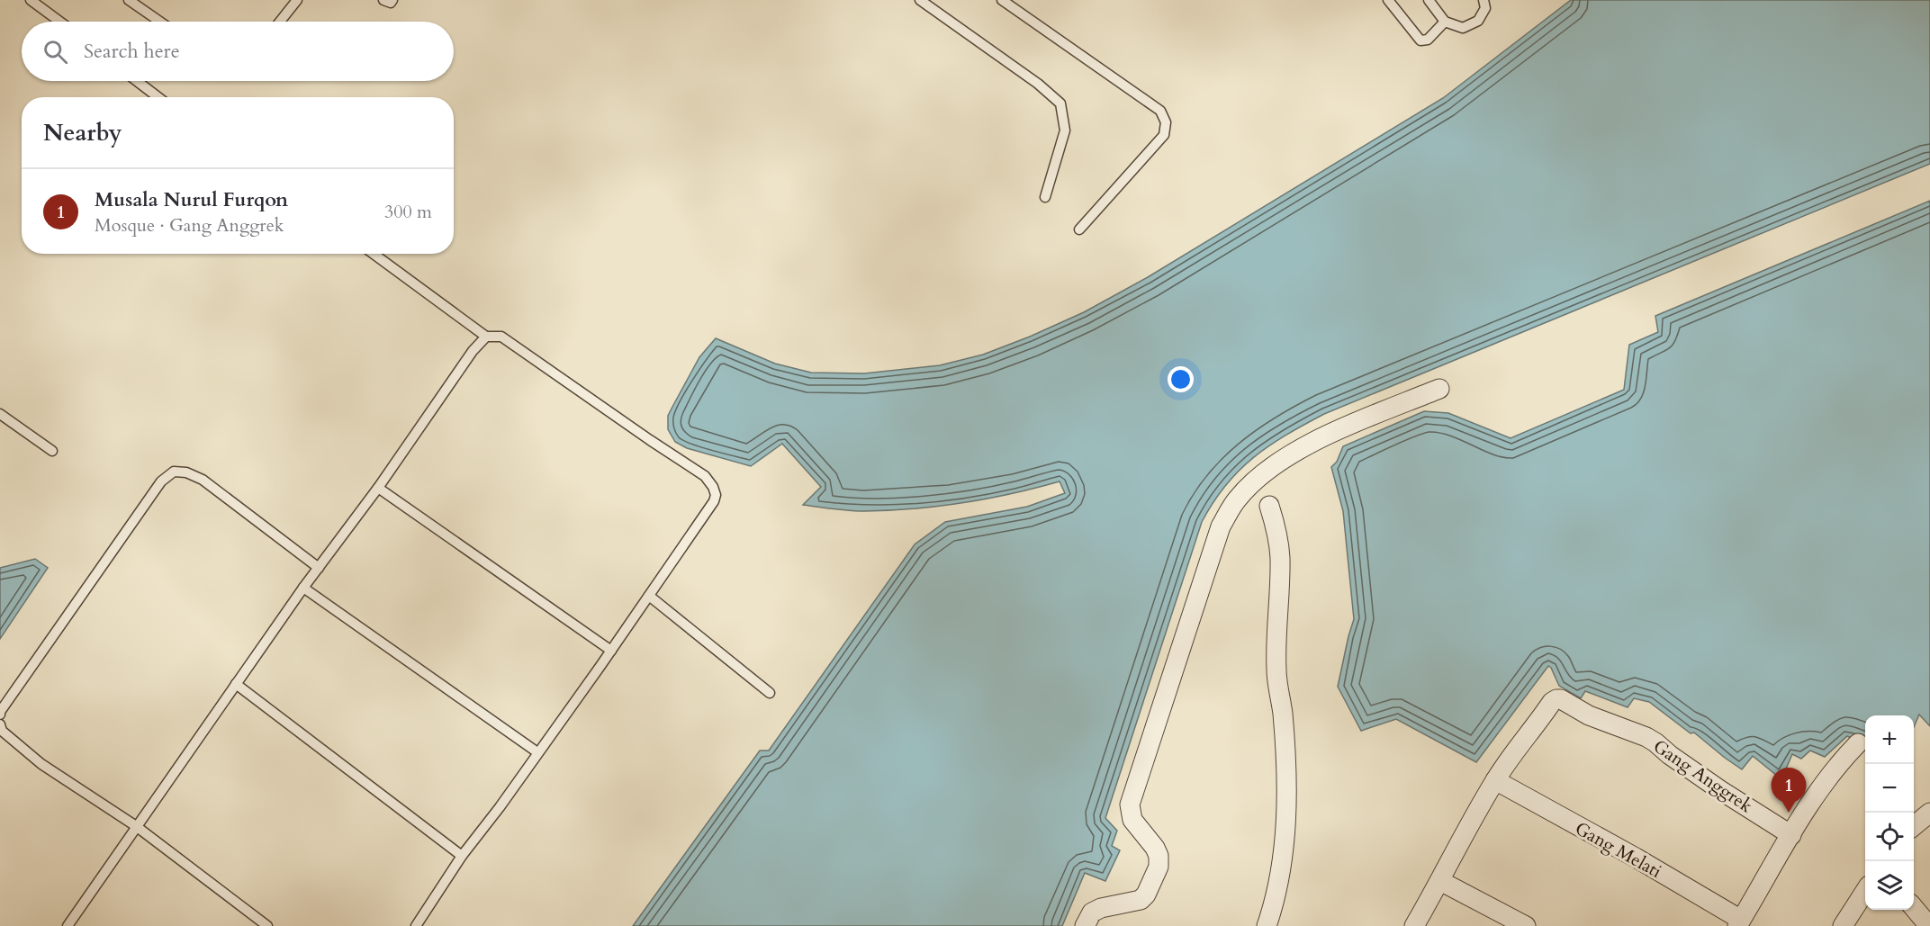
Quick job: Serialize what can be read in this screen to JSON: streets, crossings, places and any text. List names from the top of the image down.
{
  "streets": {
    "street": ["Gang Anggrek", "Gang Melati"]
  },
  "crossings": [
    ["Gang Anggrek", "Gang Melati"]
  ],
  "page": {
    "search": "Search here",
    "heading": "Nearby",
    "list": [
      {
        "mark": "1",
        "name": "Musala Nurul Furqon",
        "note": "Mosque · Gang Anggrek",
        "value": "300 m"
      }
    ],
    "map_buttons": ["+", "−"],
    "pins": "1"
  }
}
